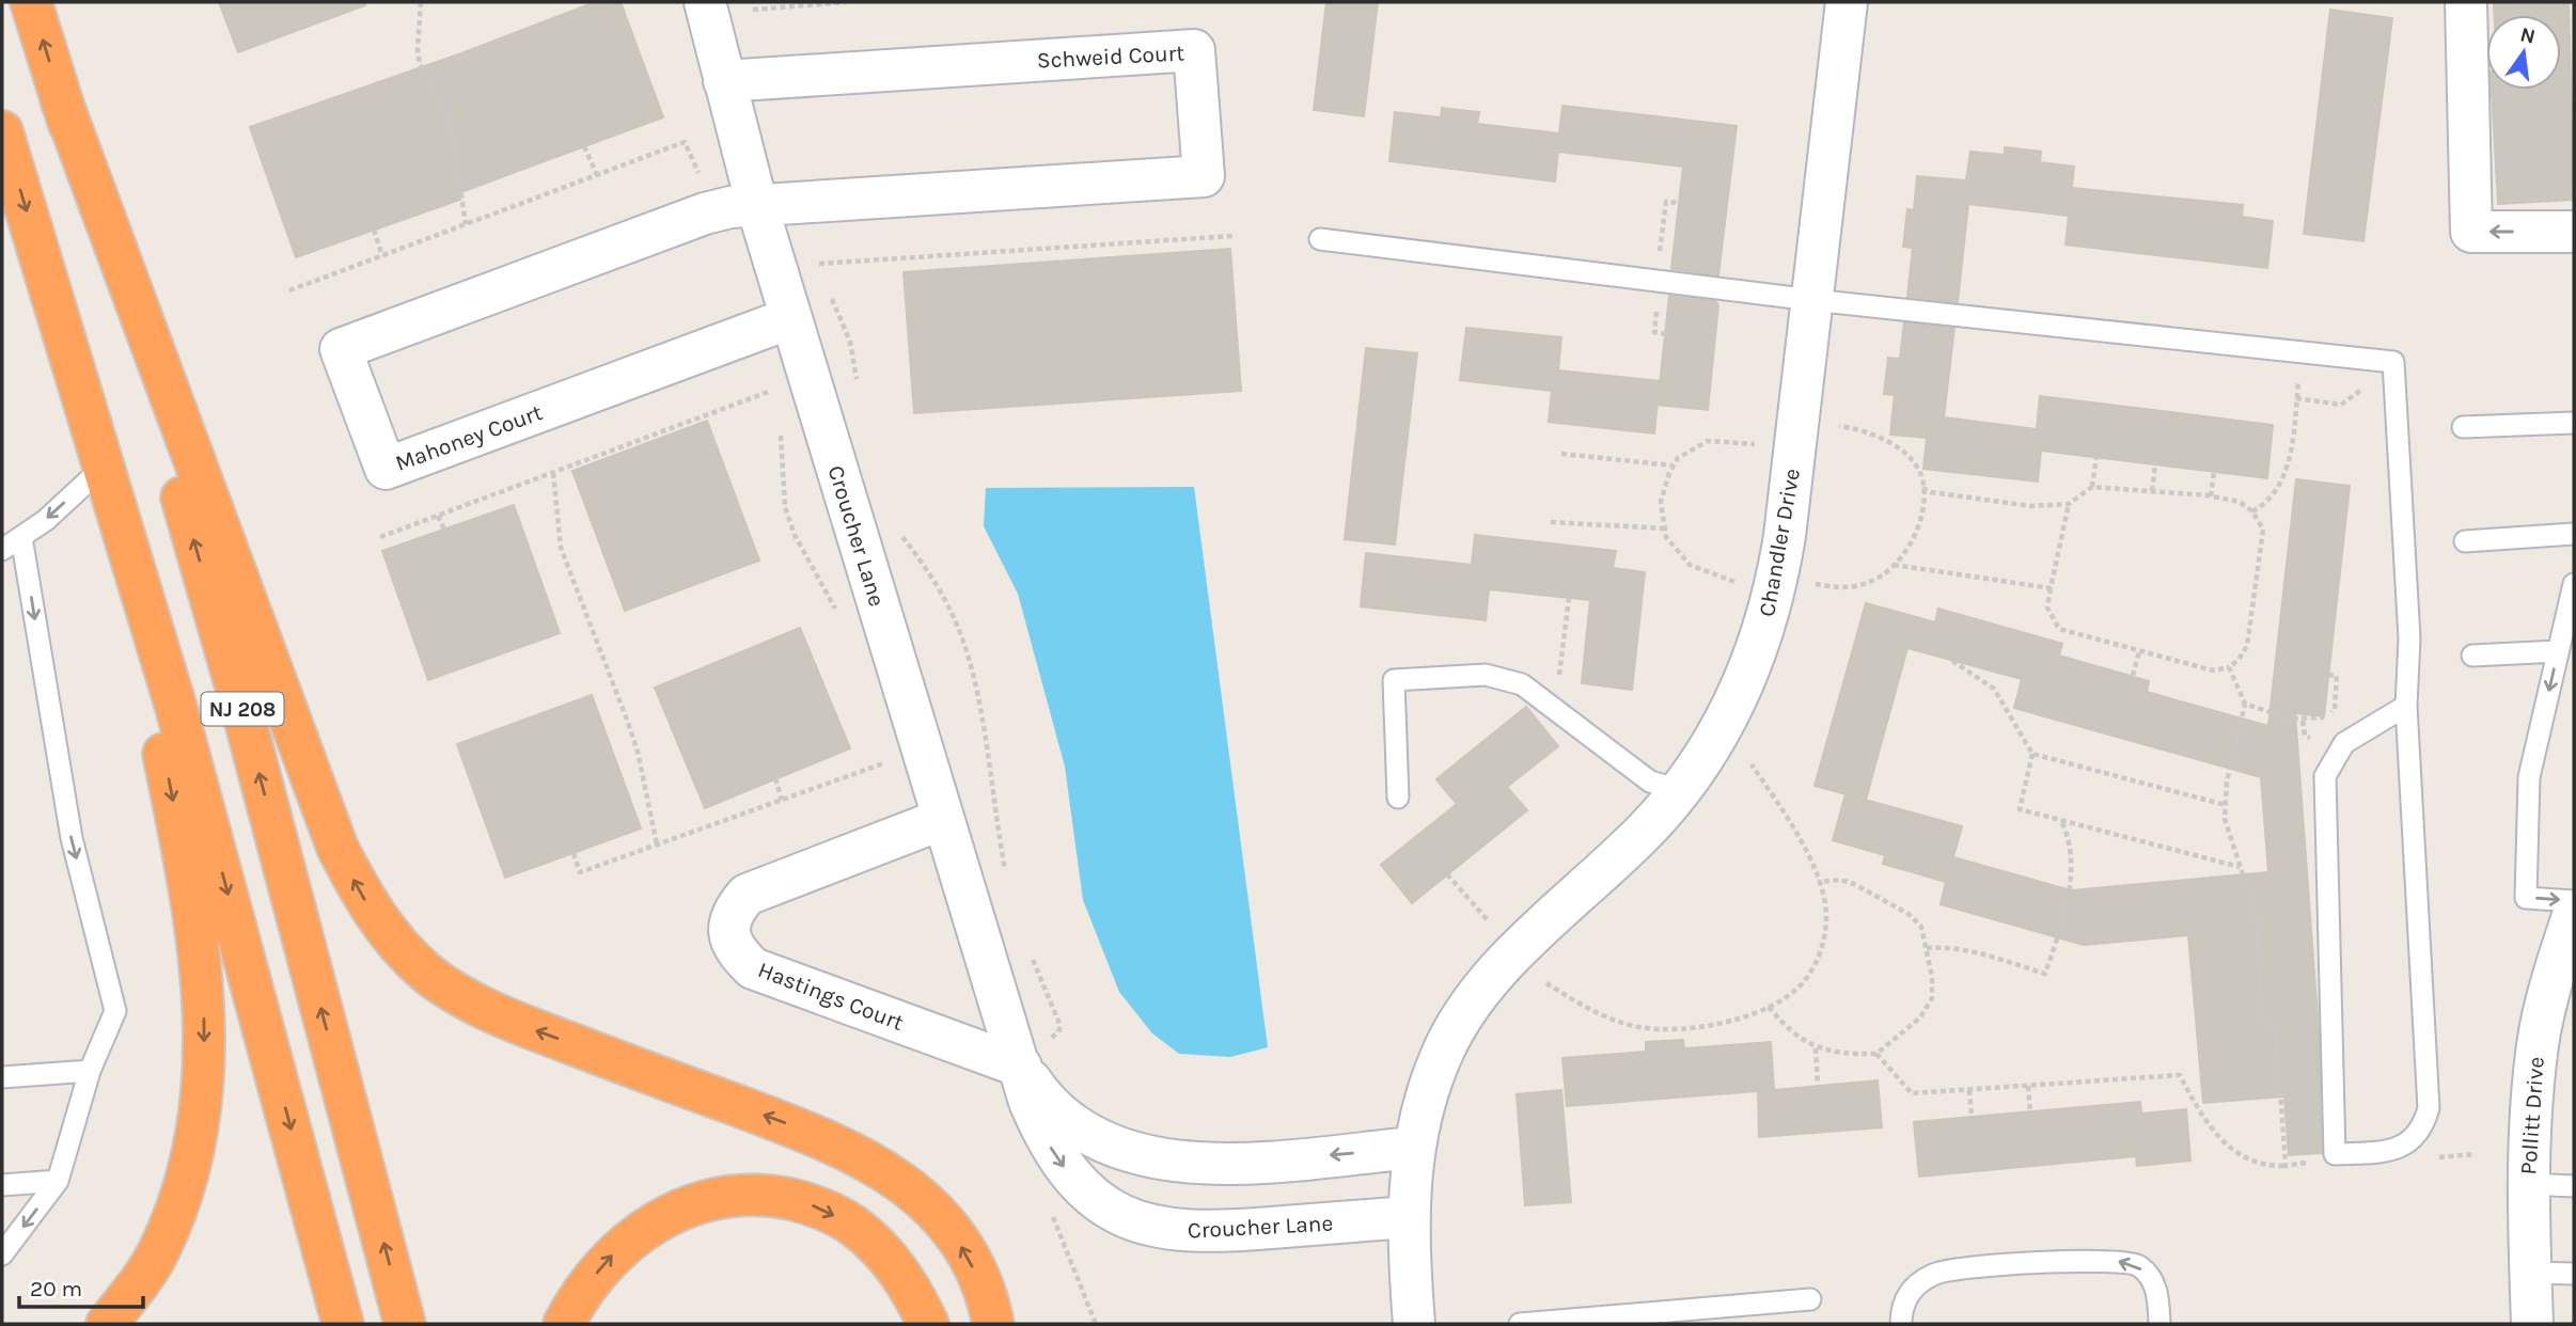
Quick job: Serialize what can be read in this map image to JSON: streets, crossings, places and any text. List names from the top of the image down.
{
  "streets": {
    "highway": ["NJ 208"],
    "street": [
      "Schweid Court",
      "Mahoney Court",
      "Croucher Lane",
      "Chandler Drive",
      "Hastings Court",
      "Pollitt Drive"
    ]
  },
  "crossings": [
    ["Schweid Court", "Mahoney Court"],
    ["Schweid Court", "Croucher Lane"],
    ["Mahoney Court", "Croucher Lane"],
    ["Croucher Lane", "Chandler Drive"],
    ["Croucher Lane", "Hastings Court"]
  ],
  "scale_bar": "20 m",
  "north": "top"
}
